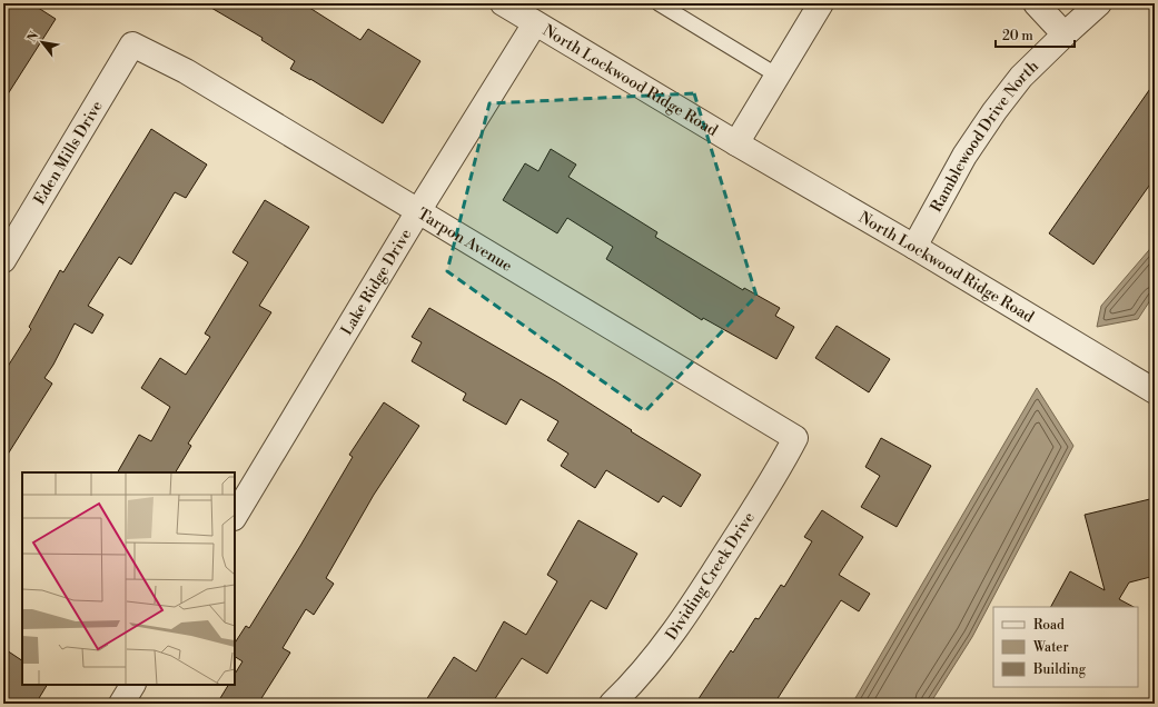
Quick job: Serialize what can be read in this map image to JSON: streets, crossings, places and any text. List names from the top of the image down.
{
  "streets": {
    "street": [
      "North Lockwood Ridge Road",
      "Ramblewood Drive North",
      "Eden Mills Drive",
      "Tarpon Avenue",
      "Lake Ridge Drive",
      "Dividing Creek Drive"
    ]
  },
  "crossings": [
    ["North Lockwood Ridge Road", "Ramblewood Drive North"],
    ["North Lockwood Ridge Road", "Lake Ridge Drive"],
    ["Eden Mills Drive", "Tarpon Avenue"],
    ["Tarpon Avenue", "Lake Ridge Drive"],
    ["Tarpon Avenue", "Dividing Creek Drive"]
  ],
  "legend": ["Road", "Water", "Building"],
  "scale_bar": "20 m",
  "north": "top left"
}
